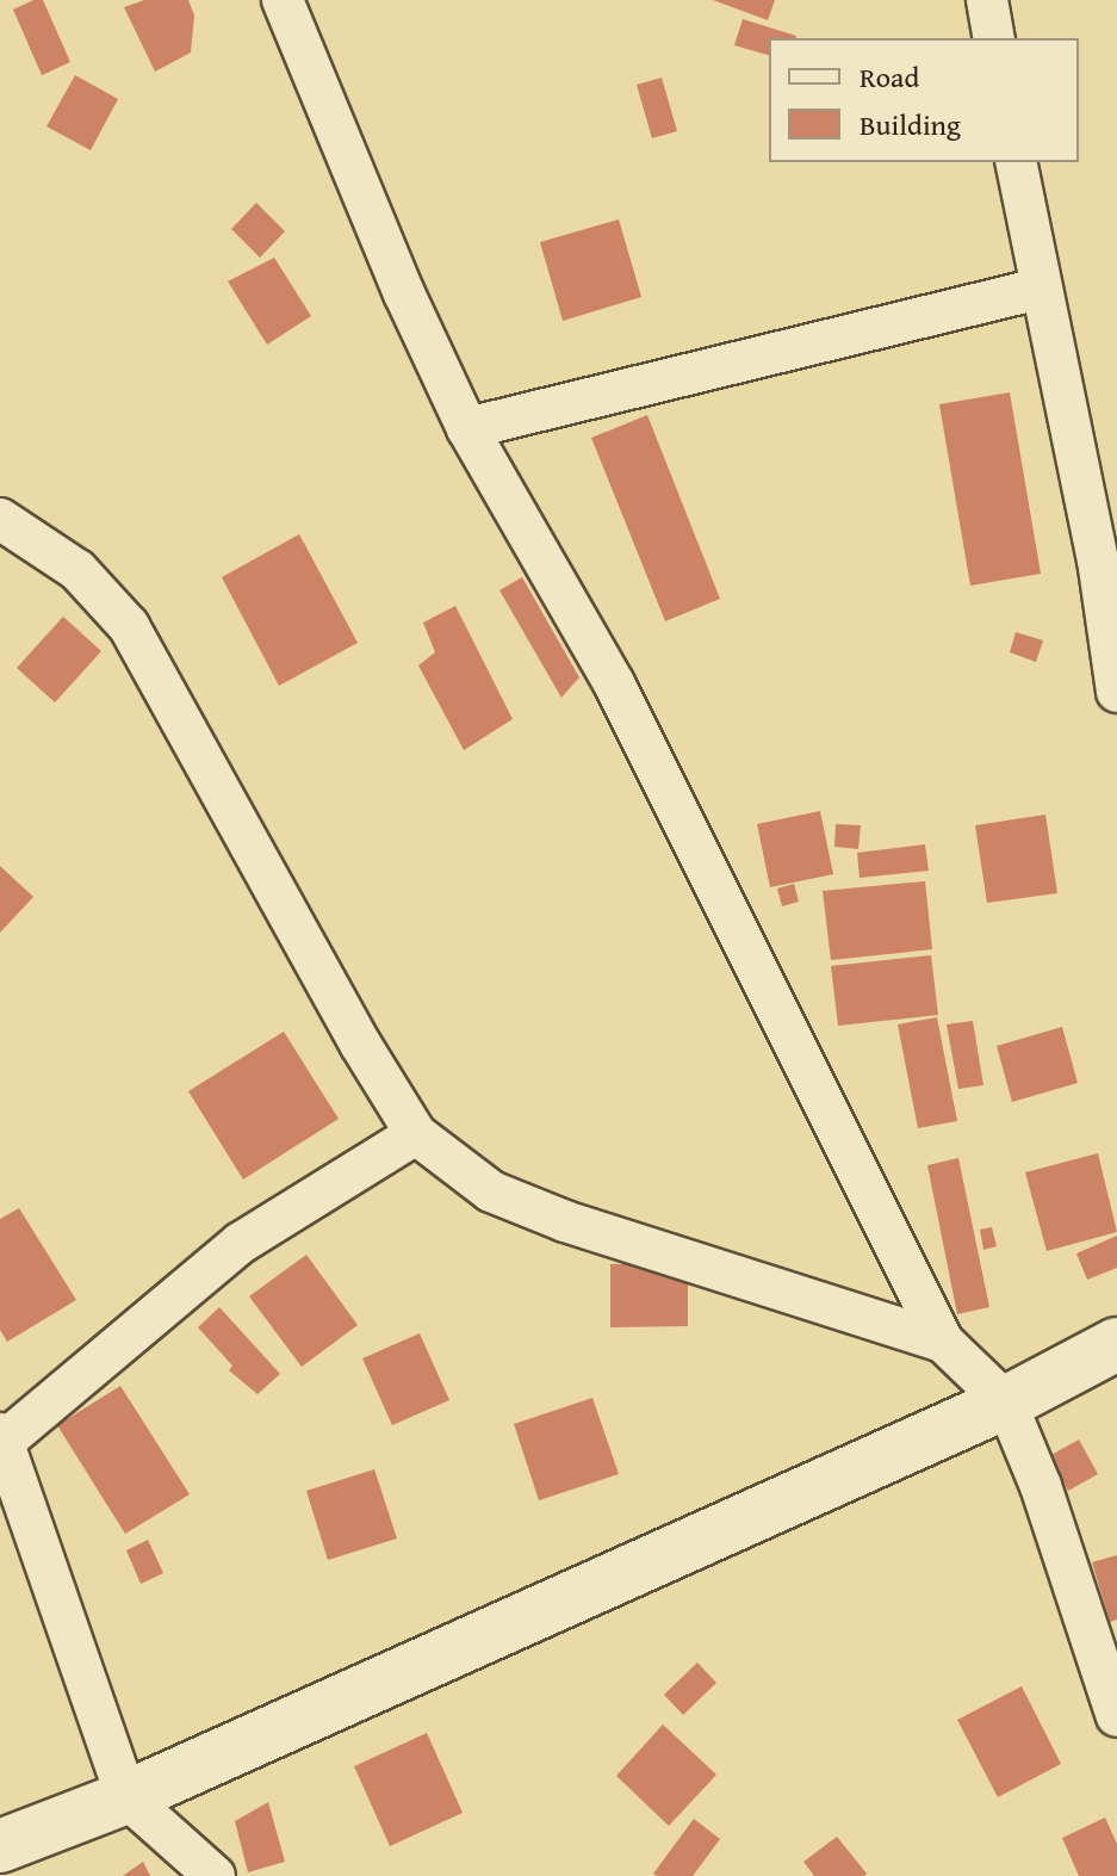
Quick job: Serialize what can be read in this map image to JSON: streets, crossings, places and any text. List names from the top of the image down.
{
  "legend": ["Road", "Building"]
}
